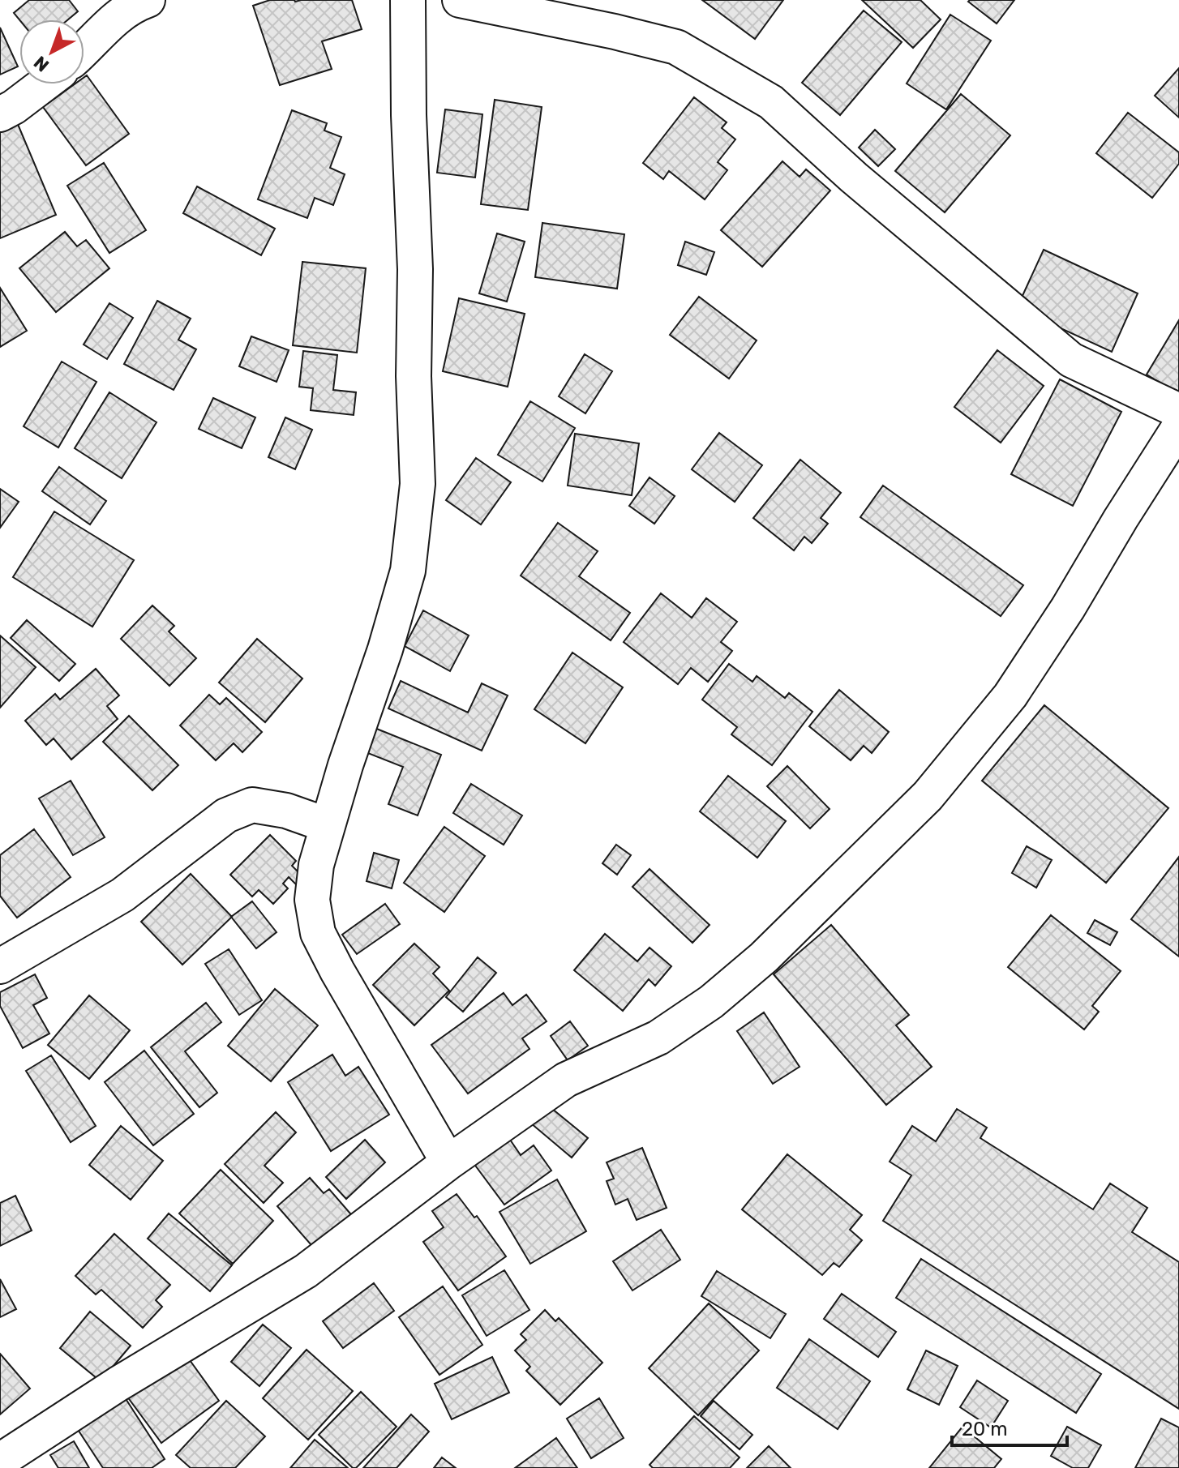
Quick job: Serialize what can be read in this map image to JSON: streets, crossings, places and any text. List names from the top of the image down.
{
  "scale_bar": "20 m",
  "north": "bottom left"
}
